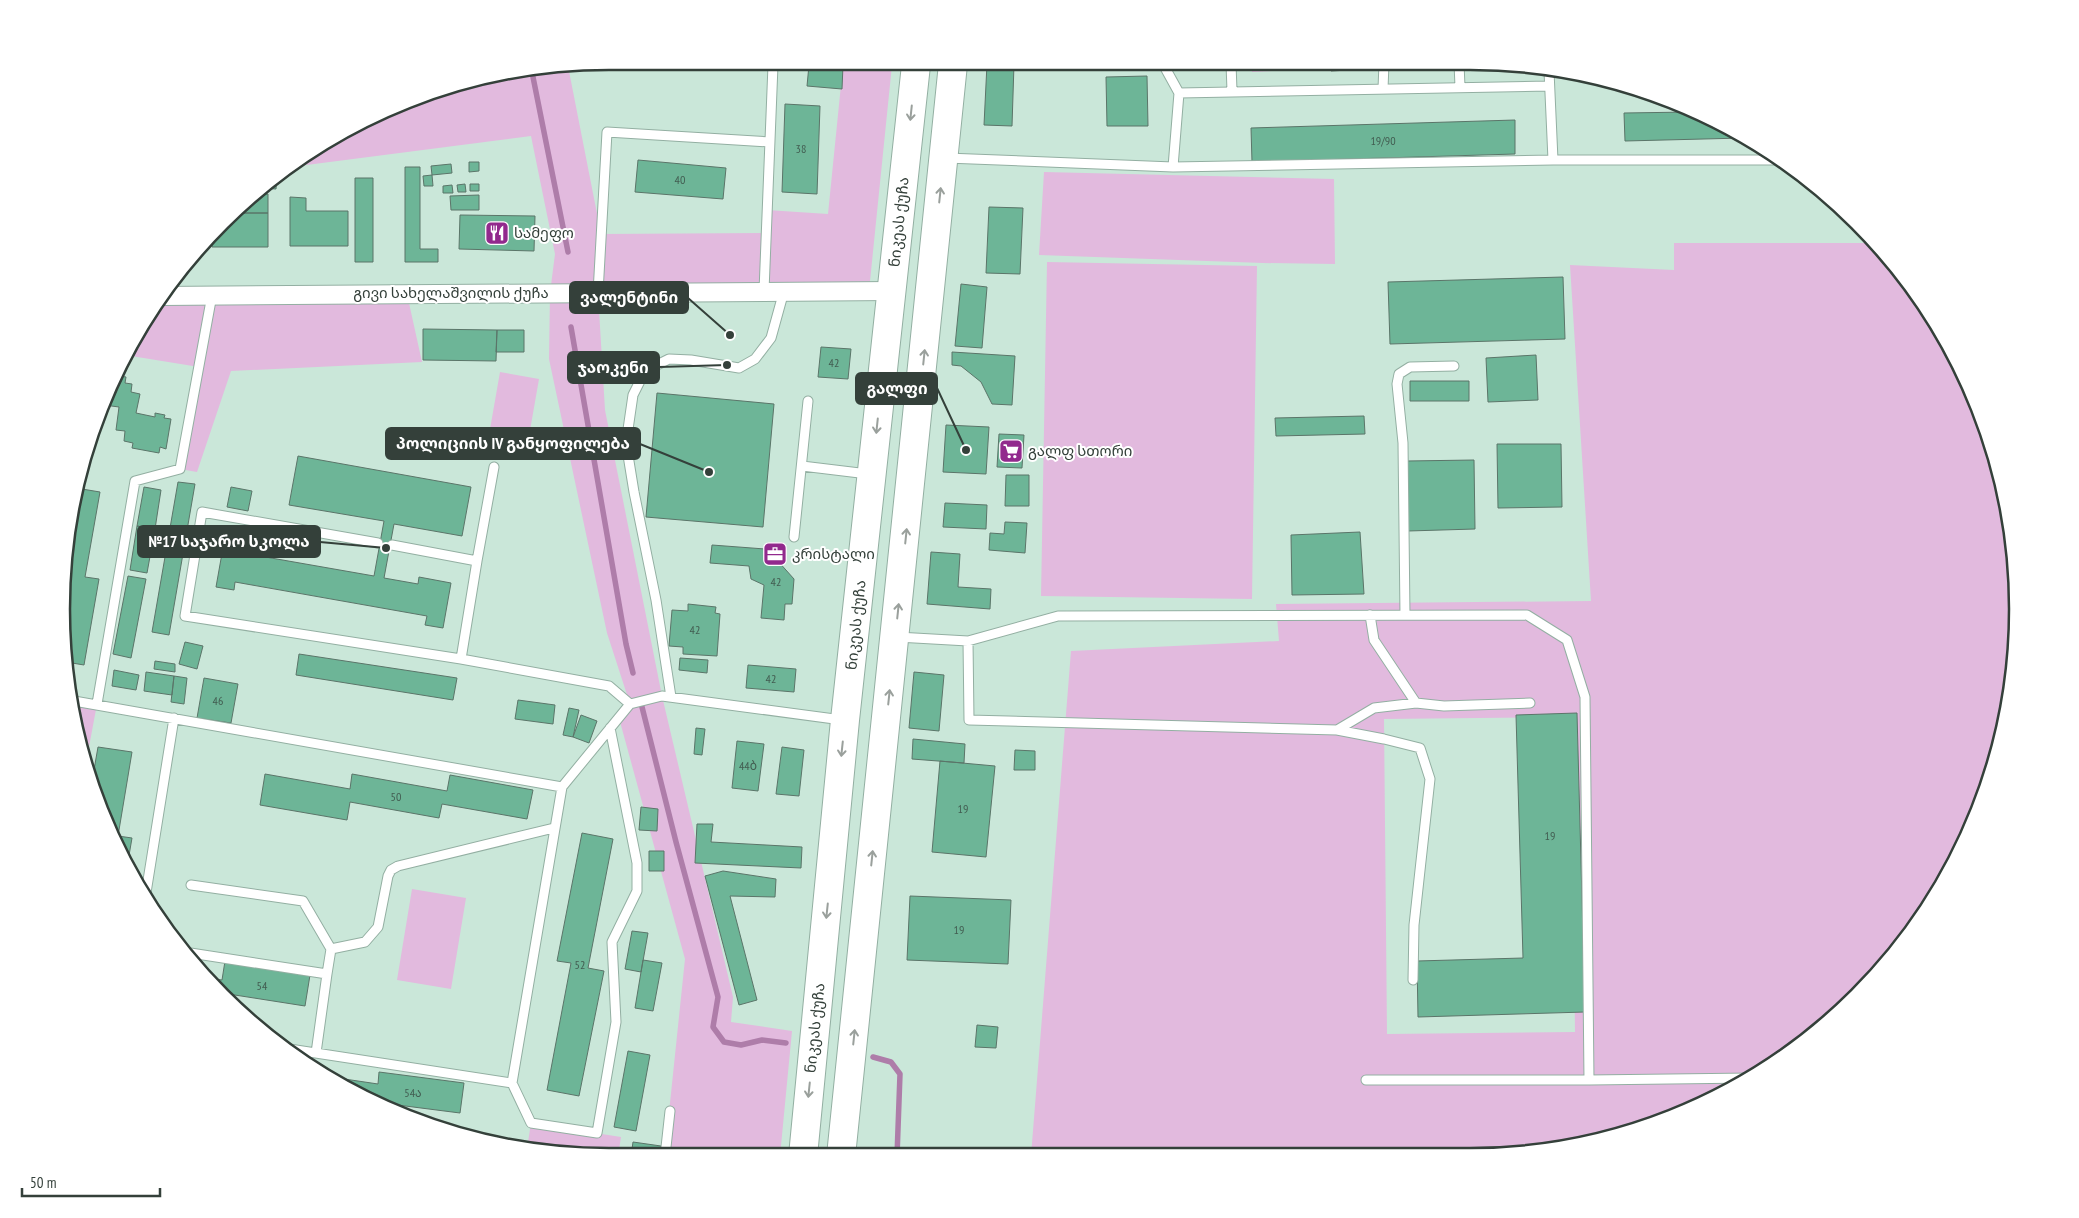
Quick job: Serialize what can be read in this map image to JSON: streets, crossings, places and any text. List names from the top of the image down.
{
  "streets": {
    "main road": ["ნიკეას ქუჩა"],
    "street": ["გივი სახელაშვილის ქუჩა"]
  },
  "crossings": [
    ["ნიკეას ქუჩა", "გივი სახელაშვილის ქუჩა"]
  ],
  "places": {
    "restaurant": ["სამეფო"],
    "other": [
      "ვალენტინი",
      "ჯაოკენი",
      "გალფი",
      "პოლიციის IV განყოფილება",
      "№17 საჯარო სკოლა"
    ],
    "supermarket": ["გალფ სთორი"],
    "office": ["კრისტალი"]
  },
  "house_numbers": [
    "19/90",
    "38",
    "40",
    "42",
    "42",
    "42",
    "42",
    "46",
    "44ბ",
    "50",
    "19",
    "19",
    "19",
    "52",
    "54",
    "54ა"
  ],
  "scale_bar": "50 m"
}
